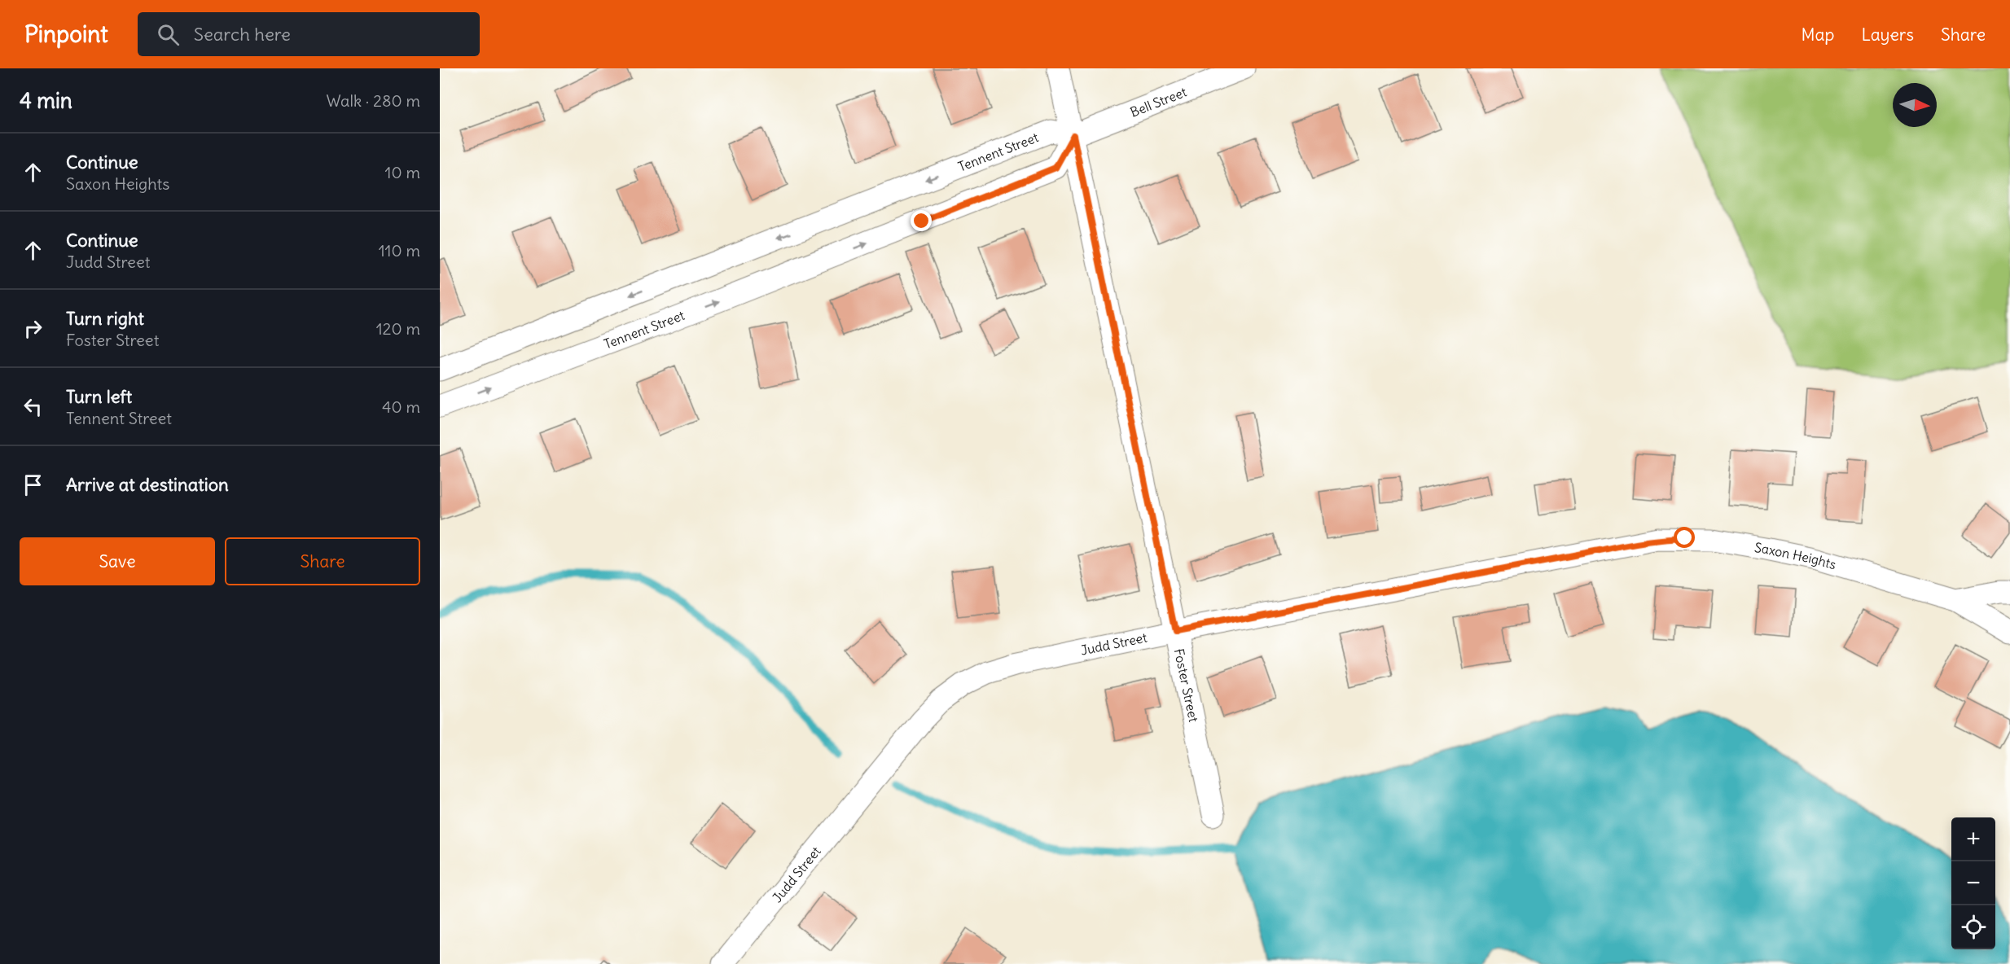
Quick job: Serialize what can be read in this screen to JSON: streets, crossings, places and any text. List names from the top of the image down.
{
  "streets": {
    "street": [
      "Bell Street",
      "Tennent Street",
      "Saxon Heights",
      "Judd Street",
      "Foster Street"
    ]
  },
  "crossings": [
    ["Bell Street", "Tennent Street"],
    ["Bell Street", "Foster Street"],
    ["Tennent Street", "Foster Street"],
    ["Saxon Heights", "Judd Street"],
    ["Judd Street", "Foster Street"]
  ],
  "north": "right",
  "page": {
    "header": "Pinpoint",
    "search": "Search here",
    "nav": ["Map", "Layers", "Share"],
    "heading": ["4 min", "Walk · 280 m"],
    "list": [
      ["Continue", "Saxon Heights", "10 m"],
      ["Continue", "Judd Street", "110 m"],
      ["Turn right", "Foster Street", "120 m"],
      ["Turn left", "Tennent Street", "40 m"],
      "Arrive at destination"
    ],
    "buttons": ["Save", "Share"],
    "map_buttons": ["+", "−"]
  }
}
